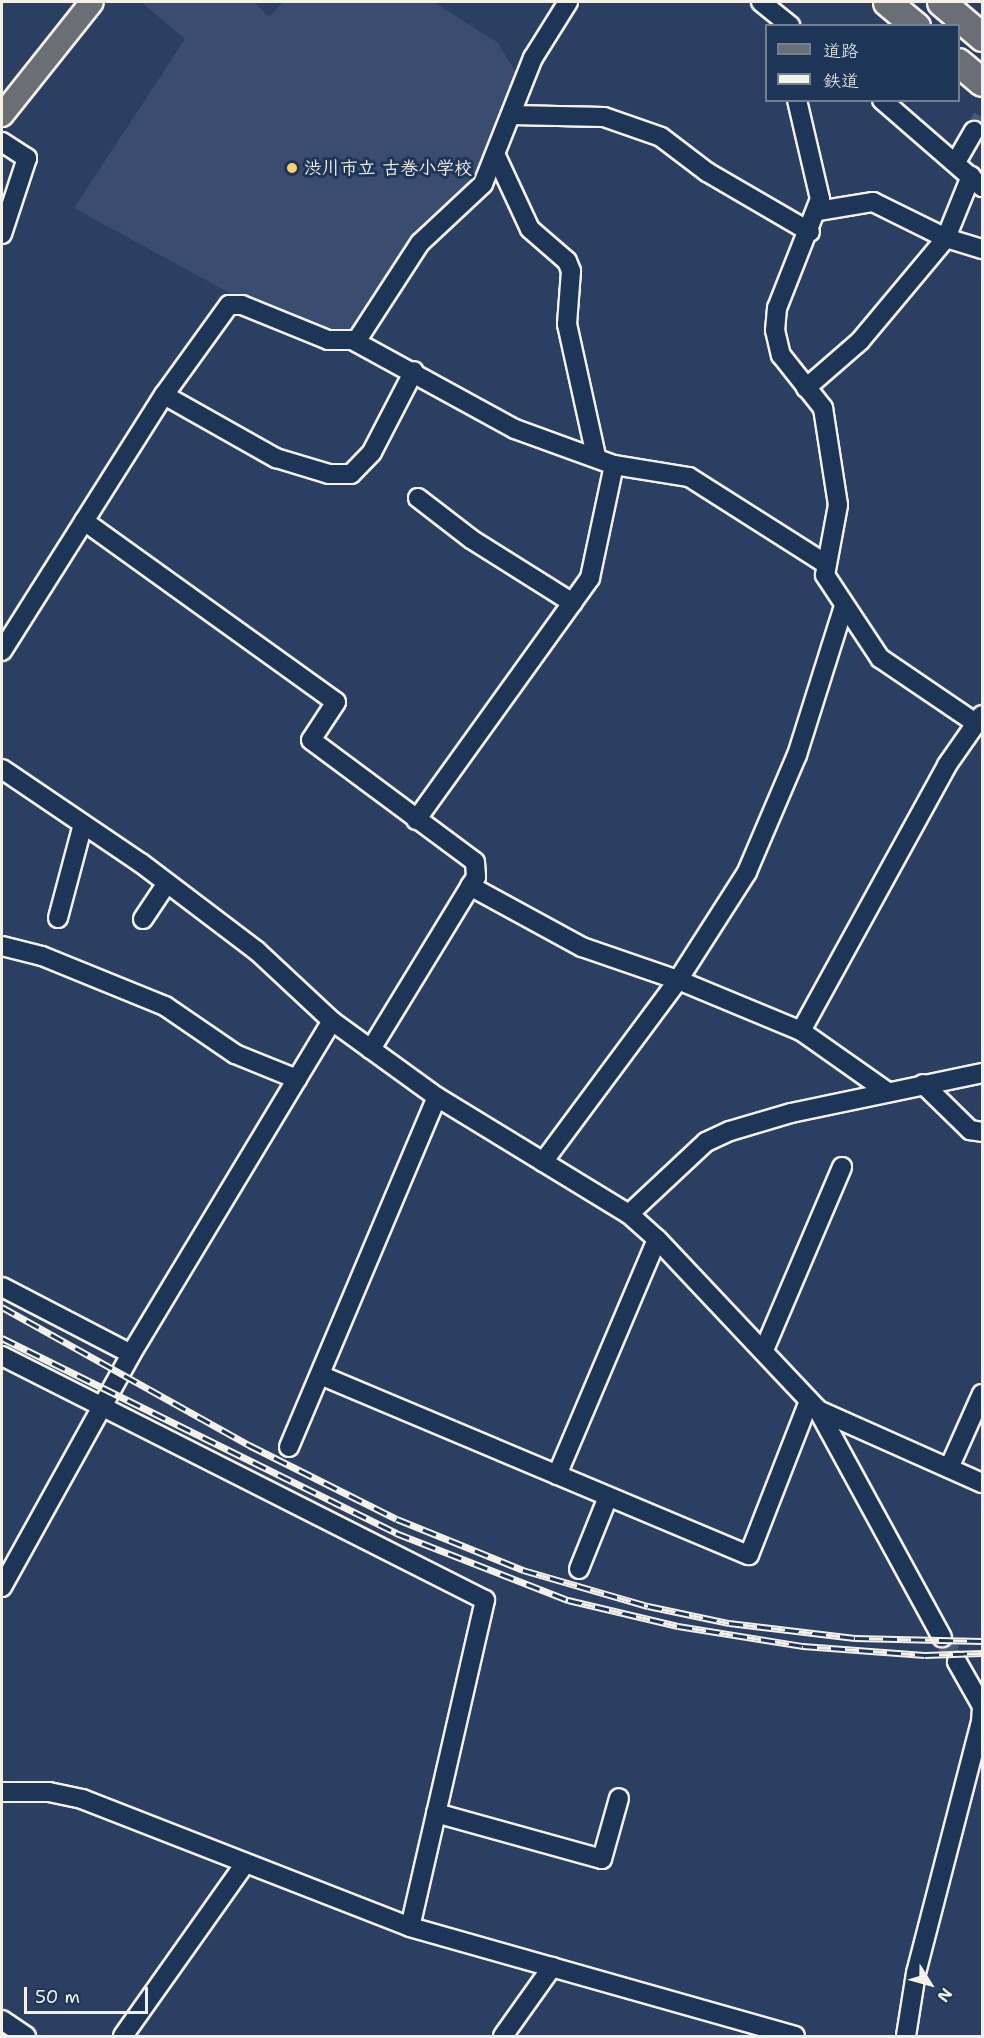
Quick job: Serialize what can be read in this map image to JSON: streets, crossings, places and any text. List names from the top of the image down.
{
  "places": ["渋川市立 古巻小学校"],
  "legend": ["道路", "鉄道"],
  "scale_bar": "50 m",
  "north": "bottom right"
}
